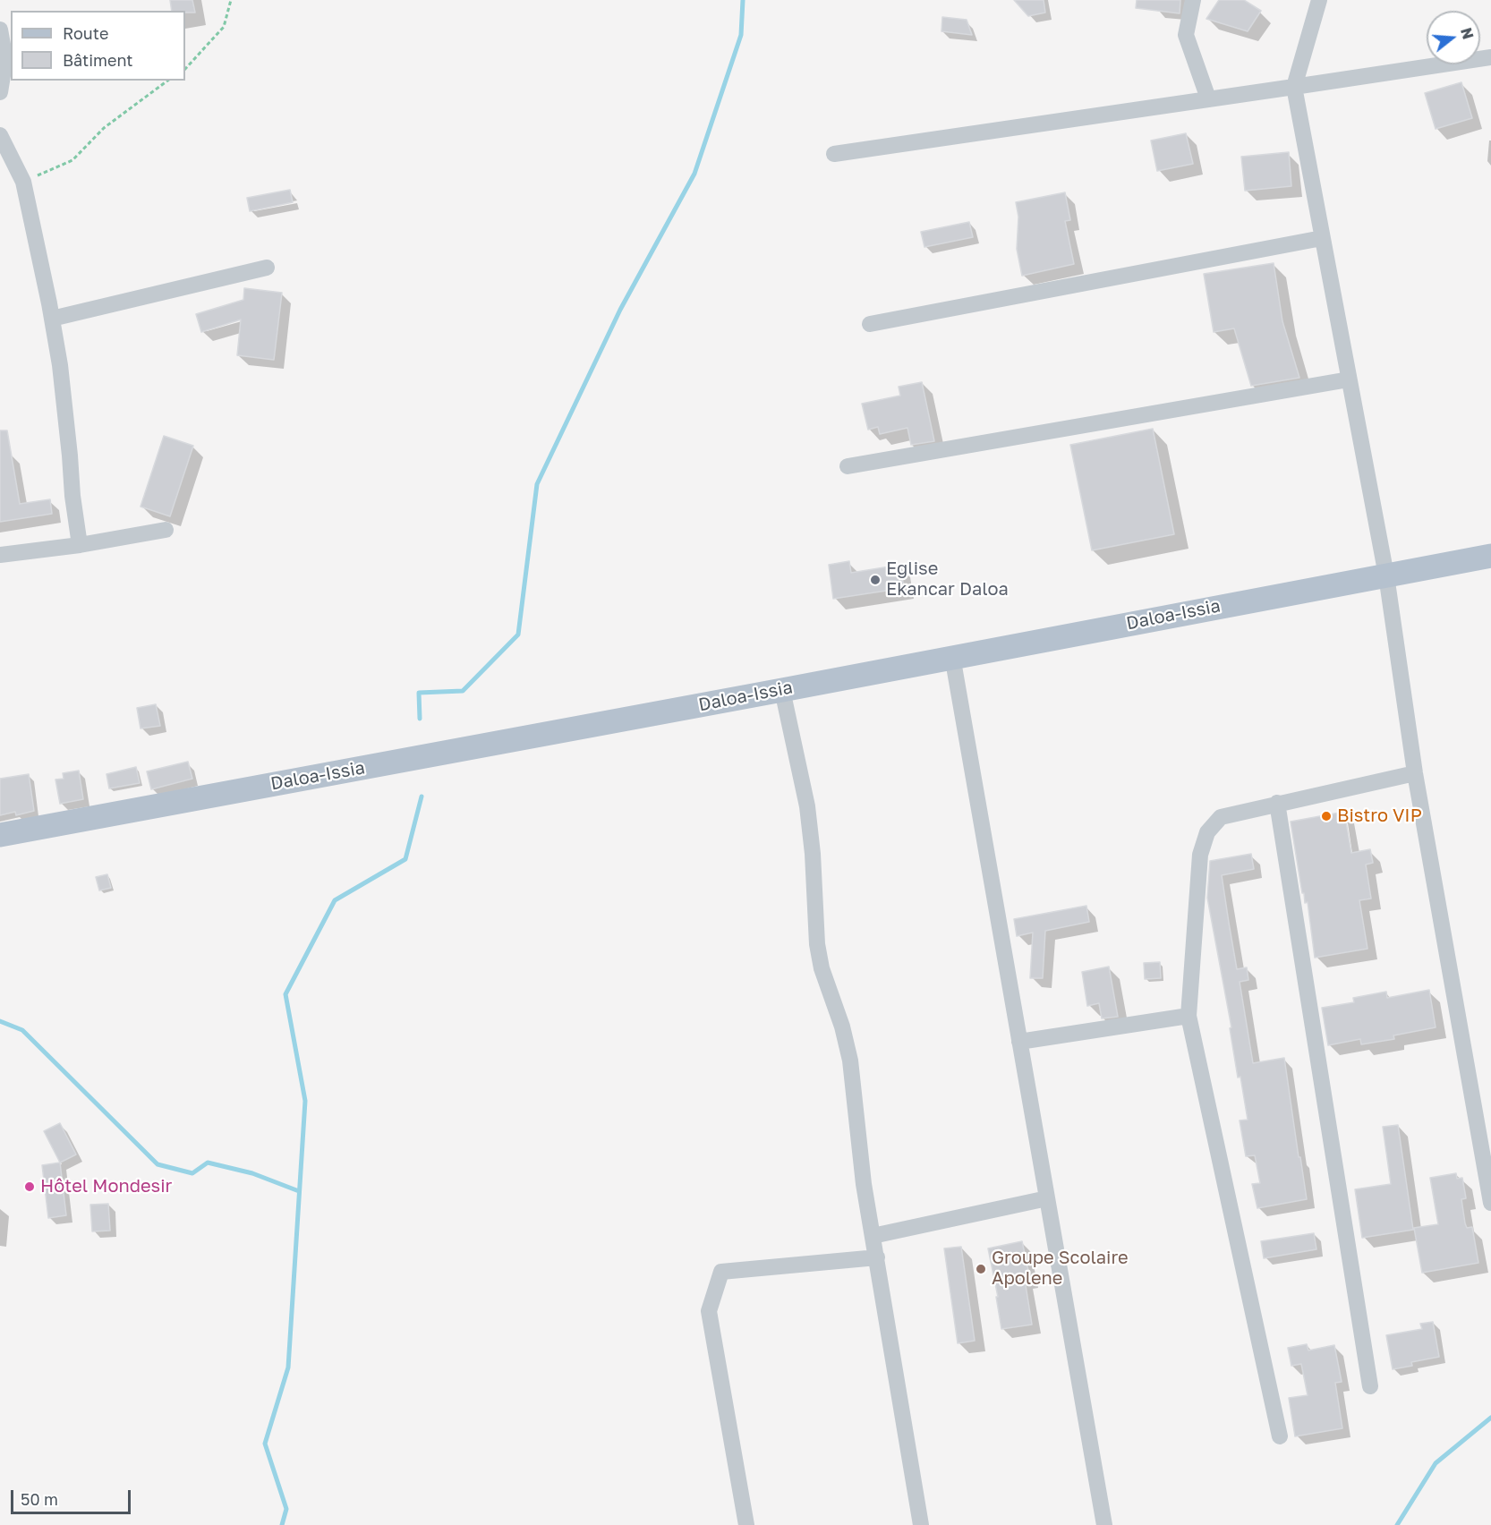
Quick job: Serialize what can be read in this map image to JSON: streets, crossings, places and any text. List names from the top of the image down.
{
  "streets": {
    "main road": ["Daloa-Issia"]
  },
  "places": [
    "Eglise Ekancar Daloa",
    "Bistro VIP",
    "Hôtel Mondesir",
    "Groupe Scolaire Apolene"
  ],
  "legend": ["Route", "Bâtiment"],
  "scale_bar": "50 m",
  "north": "right"
}
